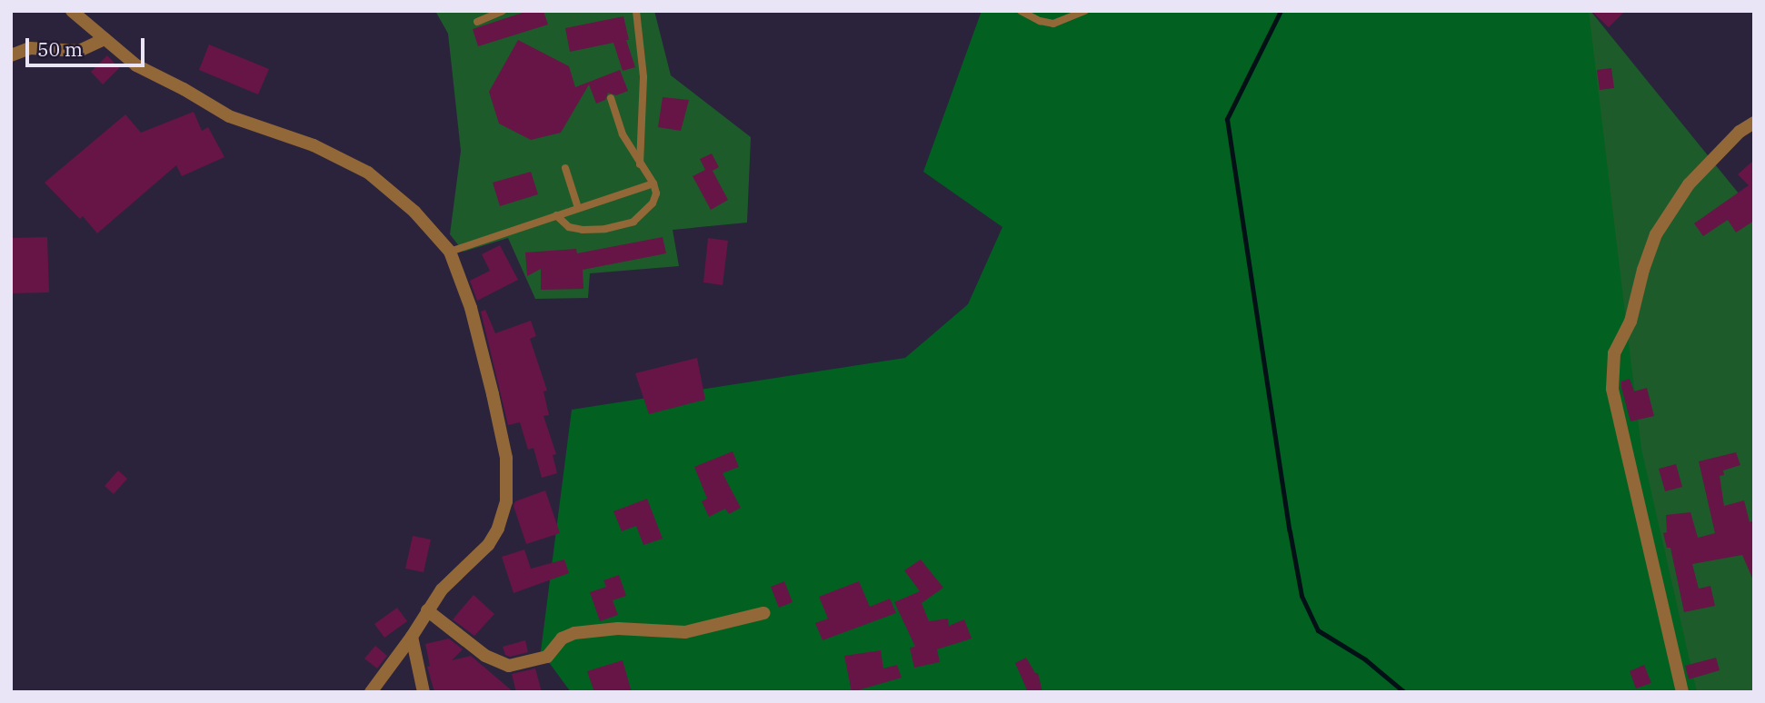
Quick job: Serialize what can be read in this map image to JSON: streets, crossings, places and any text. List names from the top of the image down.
{
  "scale_bar": "50 m"
}
